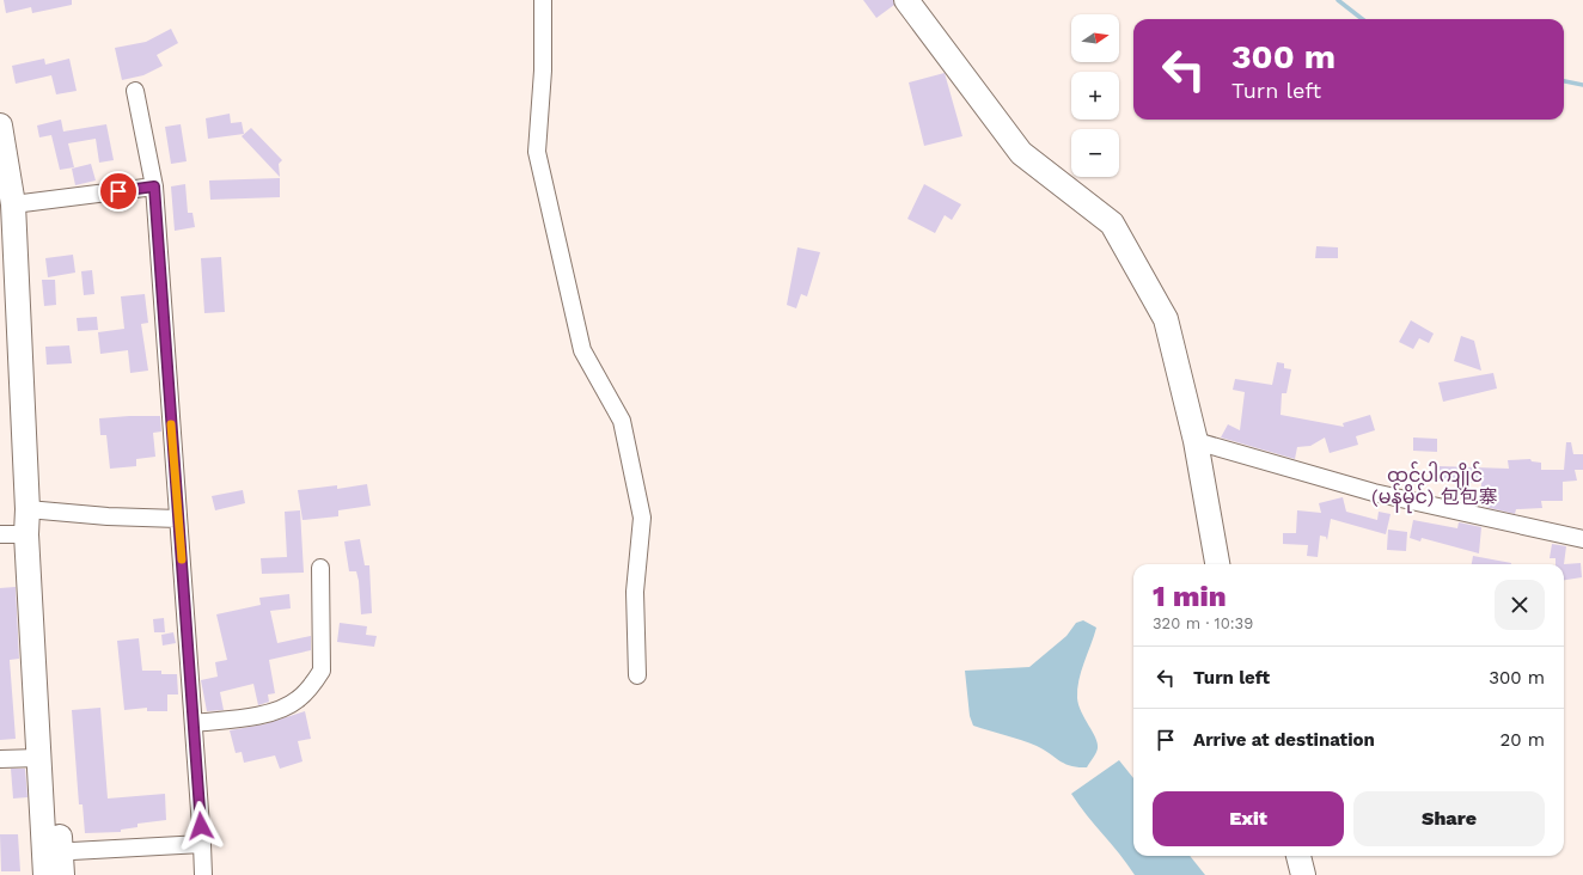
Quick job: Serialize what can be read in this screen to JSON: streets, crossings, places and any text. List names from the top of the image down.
{
  "districts": ["ထင်ပါကျိုင် (မန်မိုင်) 包包寨"],
  "north": "right",
  "page": {
    "map_buttons": ["+", "−"],
    "turn": ["300 m", "Turn left"],
    "heading": ["1 min", "320 m · 10:39"],
    "list": [
      {
        "name": "Turn left",
        "value": "300 m"
      },
      {
        "name": "Arrive at destination",
        "value": "20 m"
      }
    ],
    "buttons": ["Exit", "Share"]
  }
}
